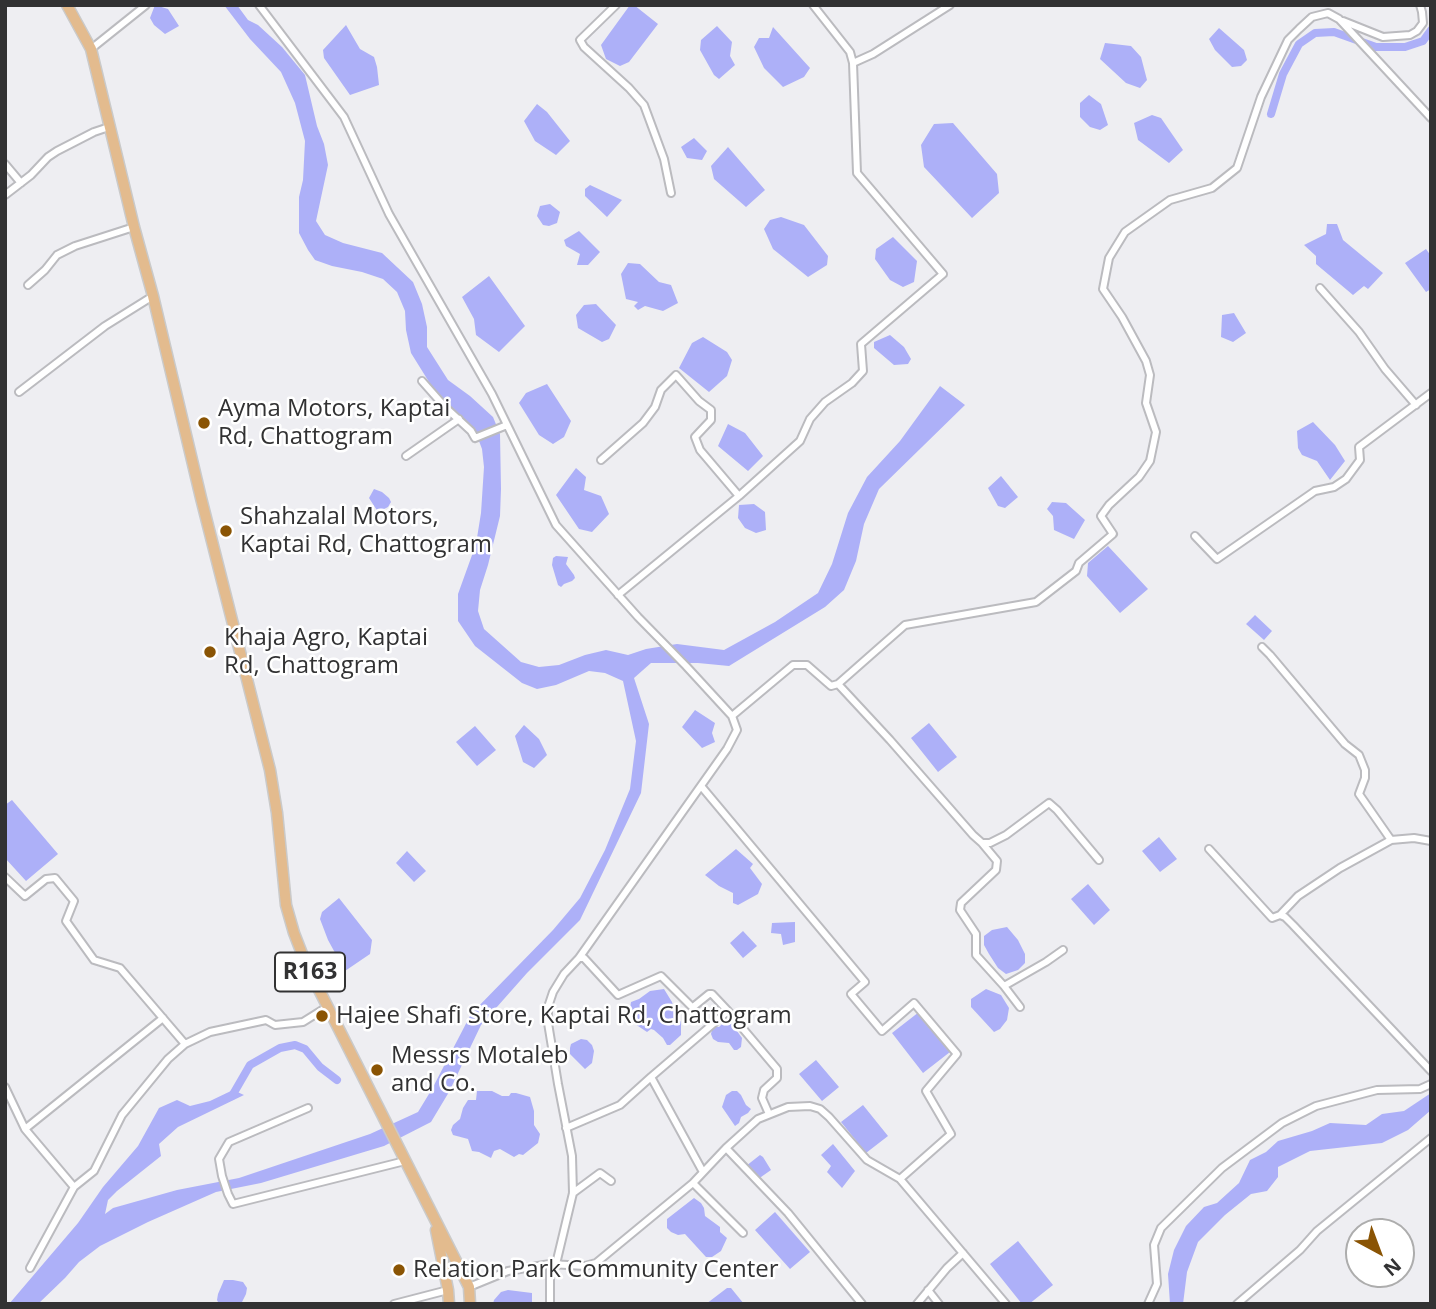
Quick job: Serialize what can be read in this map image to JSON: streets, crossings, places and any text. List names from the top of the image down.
{
  "streets": {
    "main road": ["R163"]
  },
  "places": [
    "Ayma Motors, Kaptai Rd, Chattogram",
    "Shahzalal Motors, Kaptai Rd, Chattogram",
    "Khaja Agro, Kaptai Rd, Chattogram",
    "Hajee Shafi Store, Kaptai Rd, Chattogram",
    "Messrs Motaleb and Co.",
    "Relation Park Community Center"
  ],
  "north": "bottom right"
}
